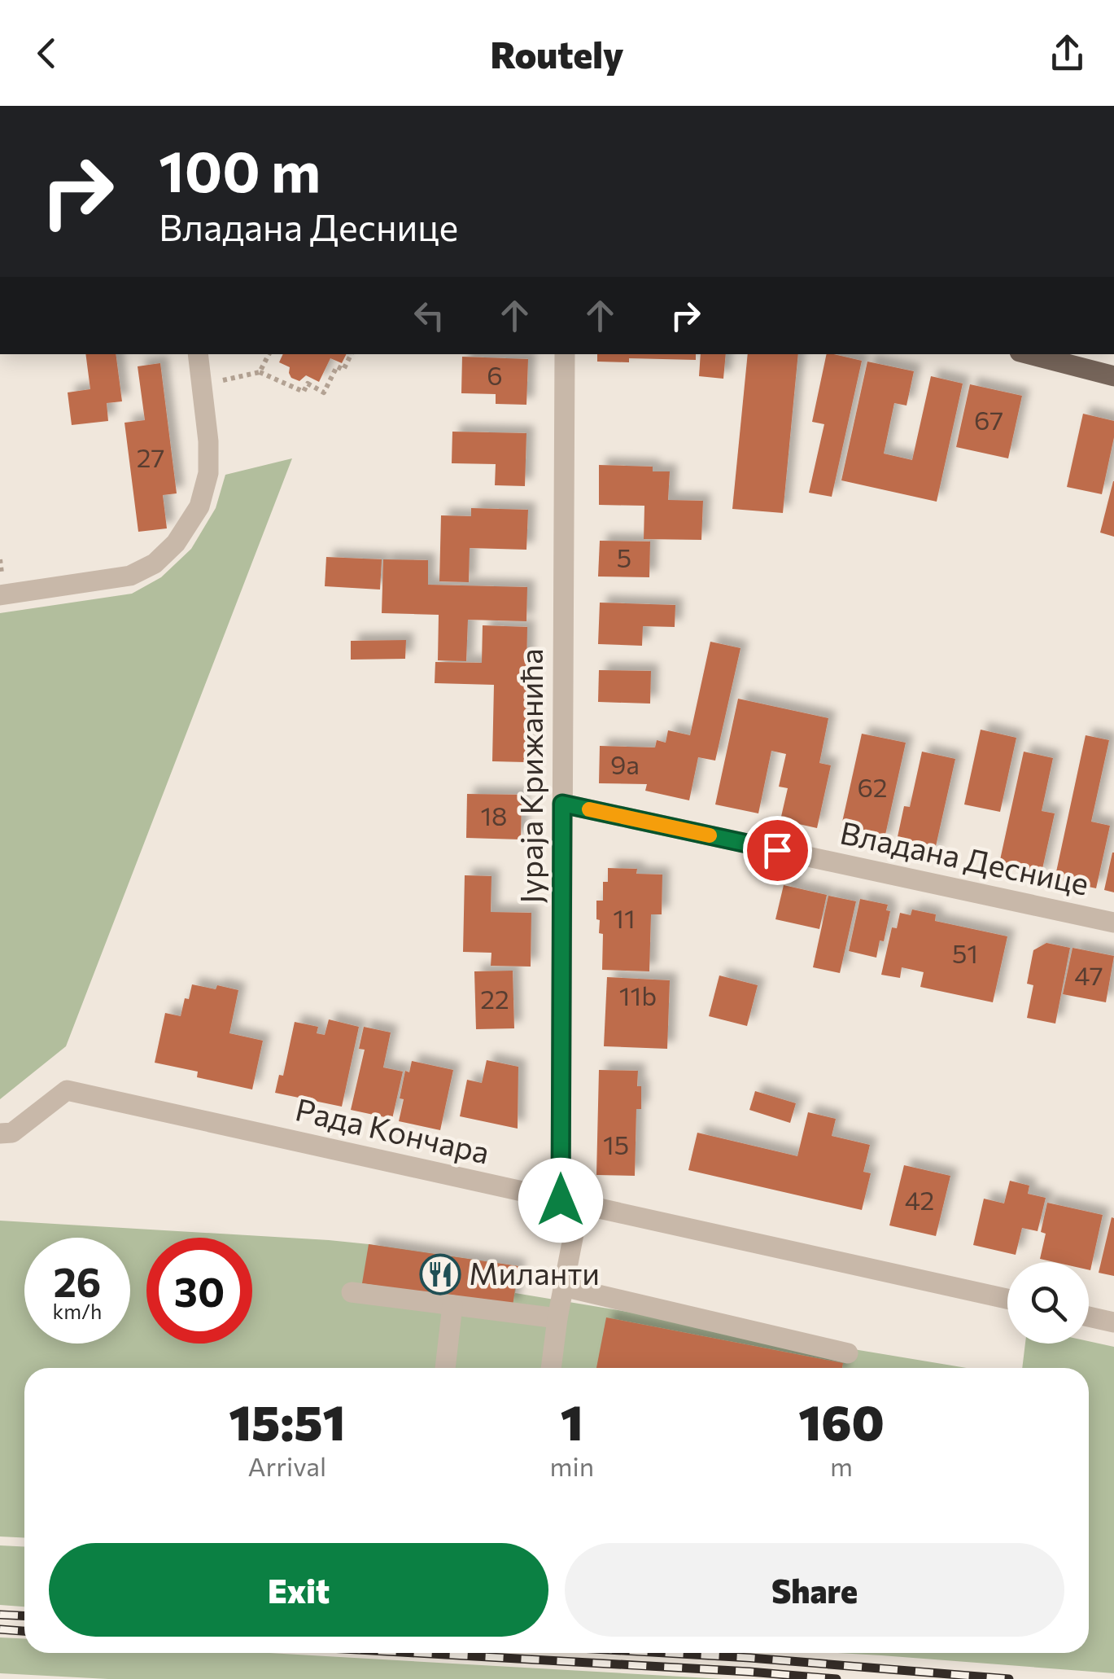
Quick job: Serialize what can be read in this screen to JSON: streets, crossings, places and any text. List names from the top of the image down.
{
  "streets": {
    "street": ["Јураја Крижанића", "Владана Деснице", "Рада Кончара"]
  },
  "crossings": [
    ["Јураја Крижанића", "Владана Деснице"],
    ["Јураја Крижанића", "Рада Кончара"]
  ],
  "places": {
    "restaurant": ["Миланти"]
  },
  "house_numbers": [
    "6",
    "67",
    "27",
    "5",
    "9a",
    "62",
    "18",
    "11",
    "51",
    "47",
    "11b",
    "22",
    "15",
    "42"
  ],
  "page": {
    "header": "Routely",
    "turn": ["100 m", "Владана Деснице"],
    "speed": "26 km/h",
    "limit": "30",
    "eta": [
      "15:51",
      "Arrival",
      "1",
      "min",
      "160",
      "m"
    ],
    "buttons": ["Exit", "Share"]
  }
}
